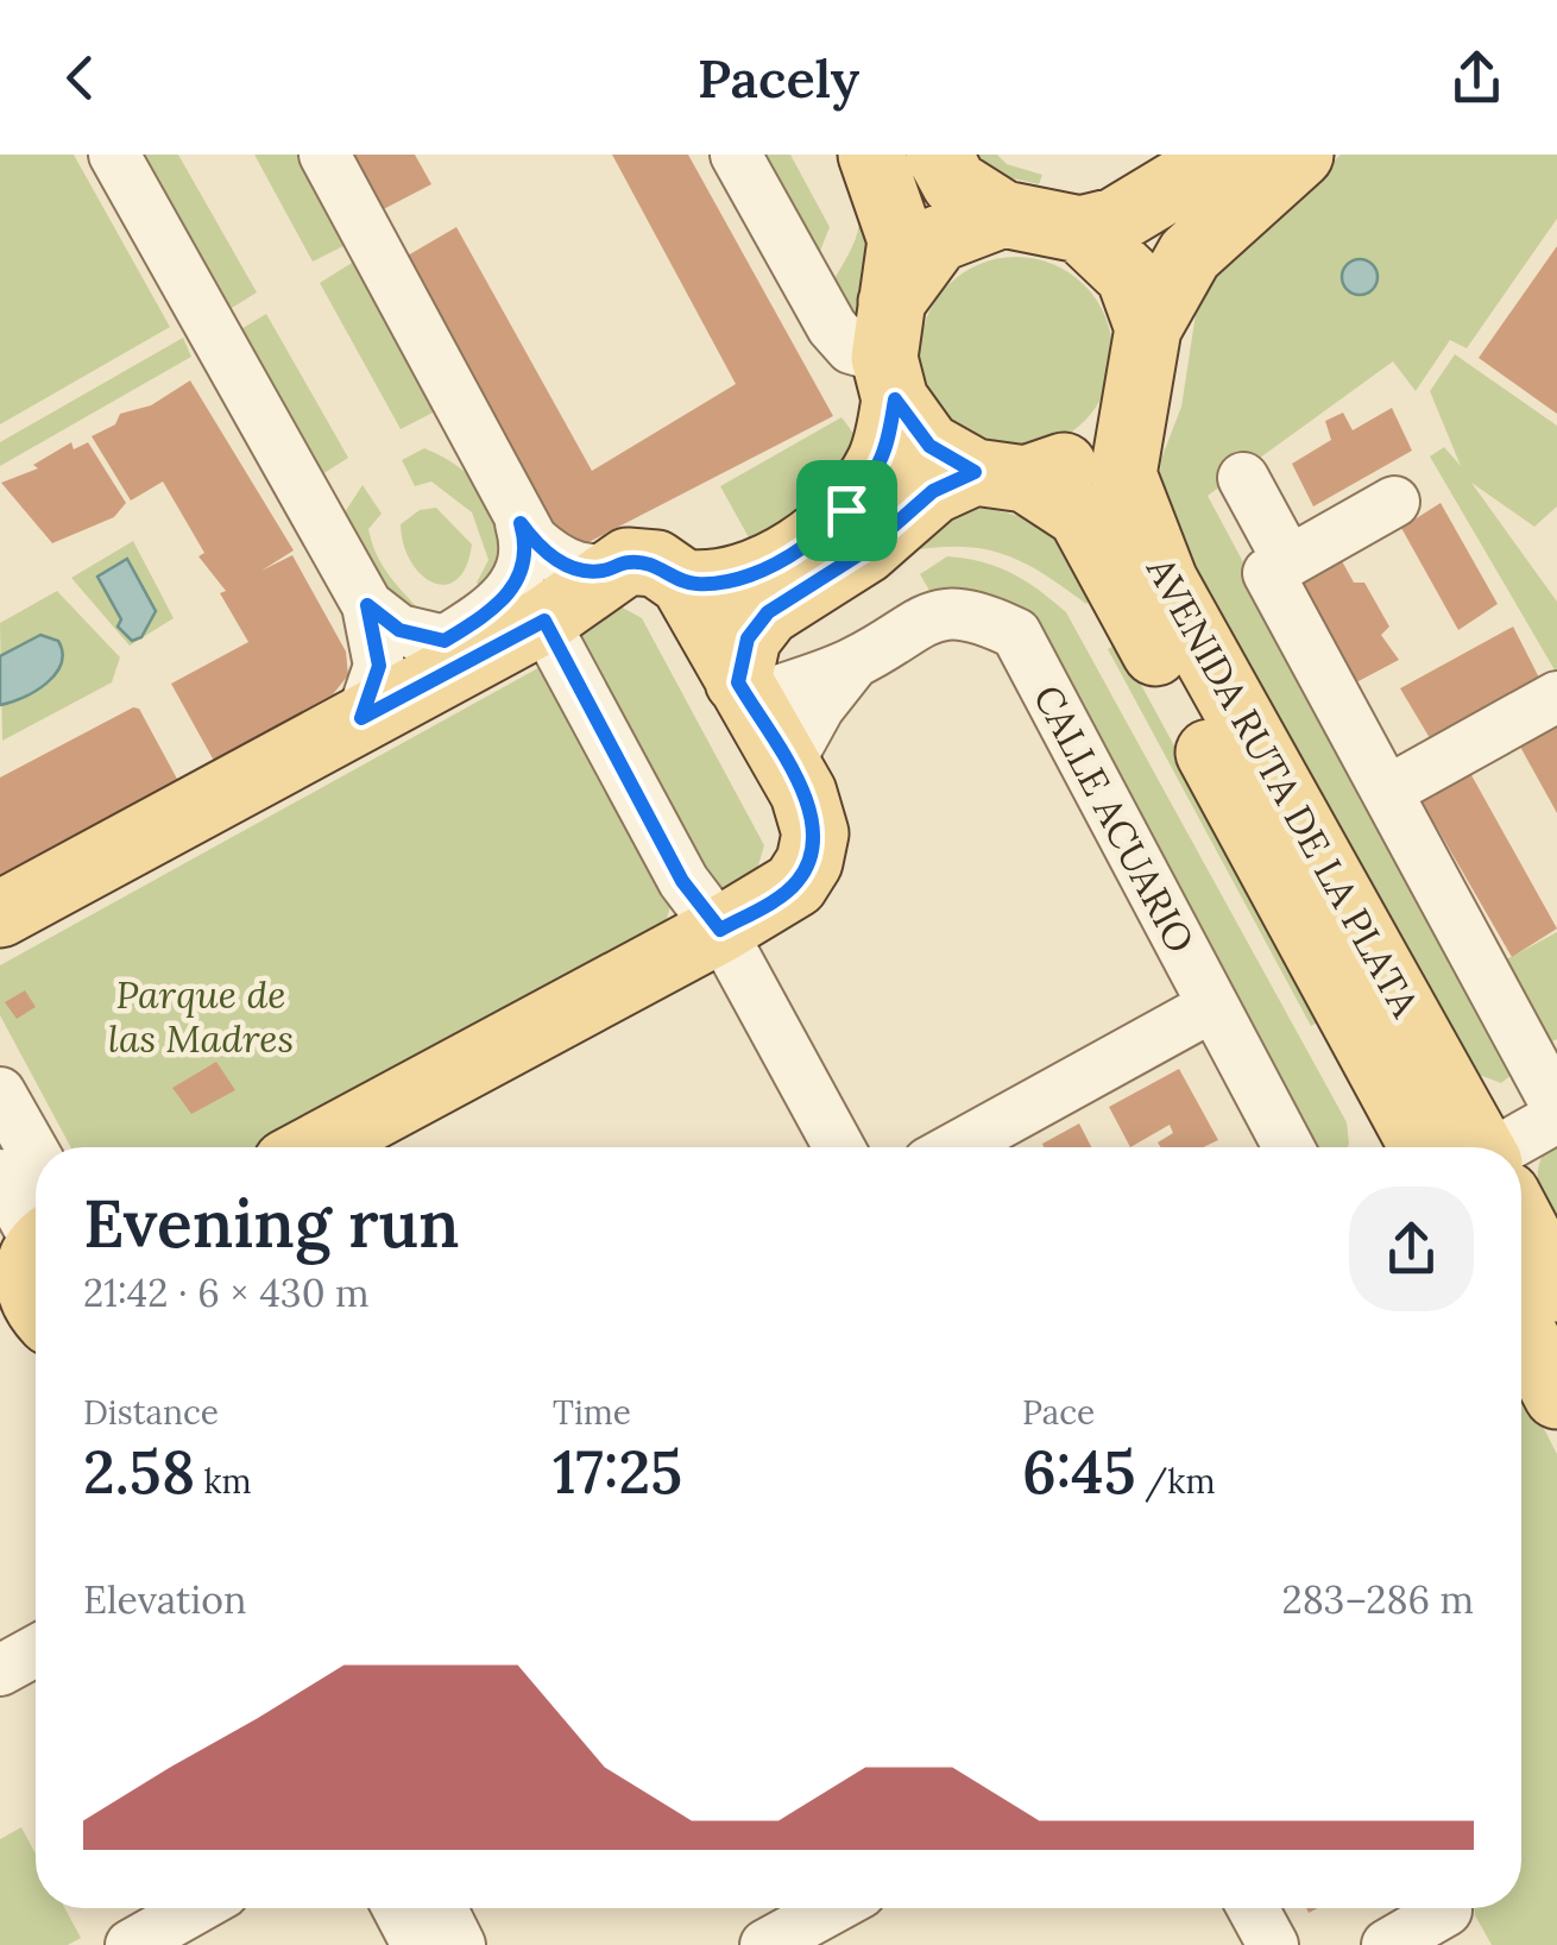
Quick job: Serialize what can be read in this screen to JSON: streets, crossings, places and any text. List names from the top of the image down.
{
  "streets": {
    "main road": ["AVENIDA RUTA DE LA PLATA"],
    "street": ["CALLE ACUARIO"]
  },
  "parks": ["Parque de las Madres"],
  "page": {
    "header": "Pacely",
    "heading": ["Evening run", "21:42 · 6 × 430 m"],
    "stats": [
      ["Distance", "2.58 km"],
      ["Time", "17:25"],
      ["Pace", "6:45 /km"]
    ],
    "chart": ["Elevation", "283–286 m"]
  }
}
